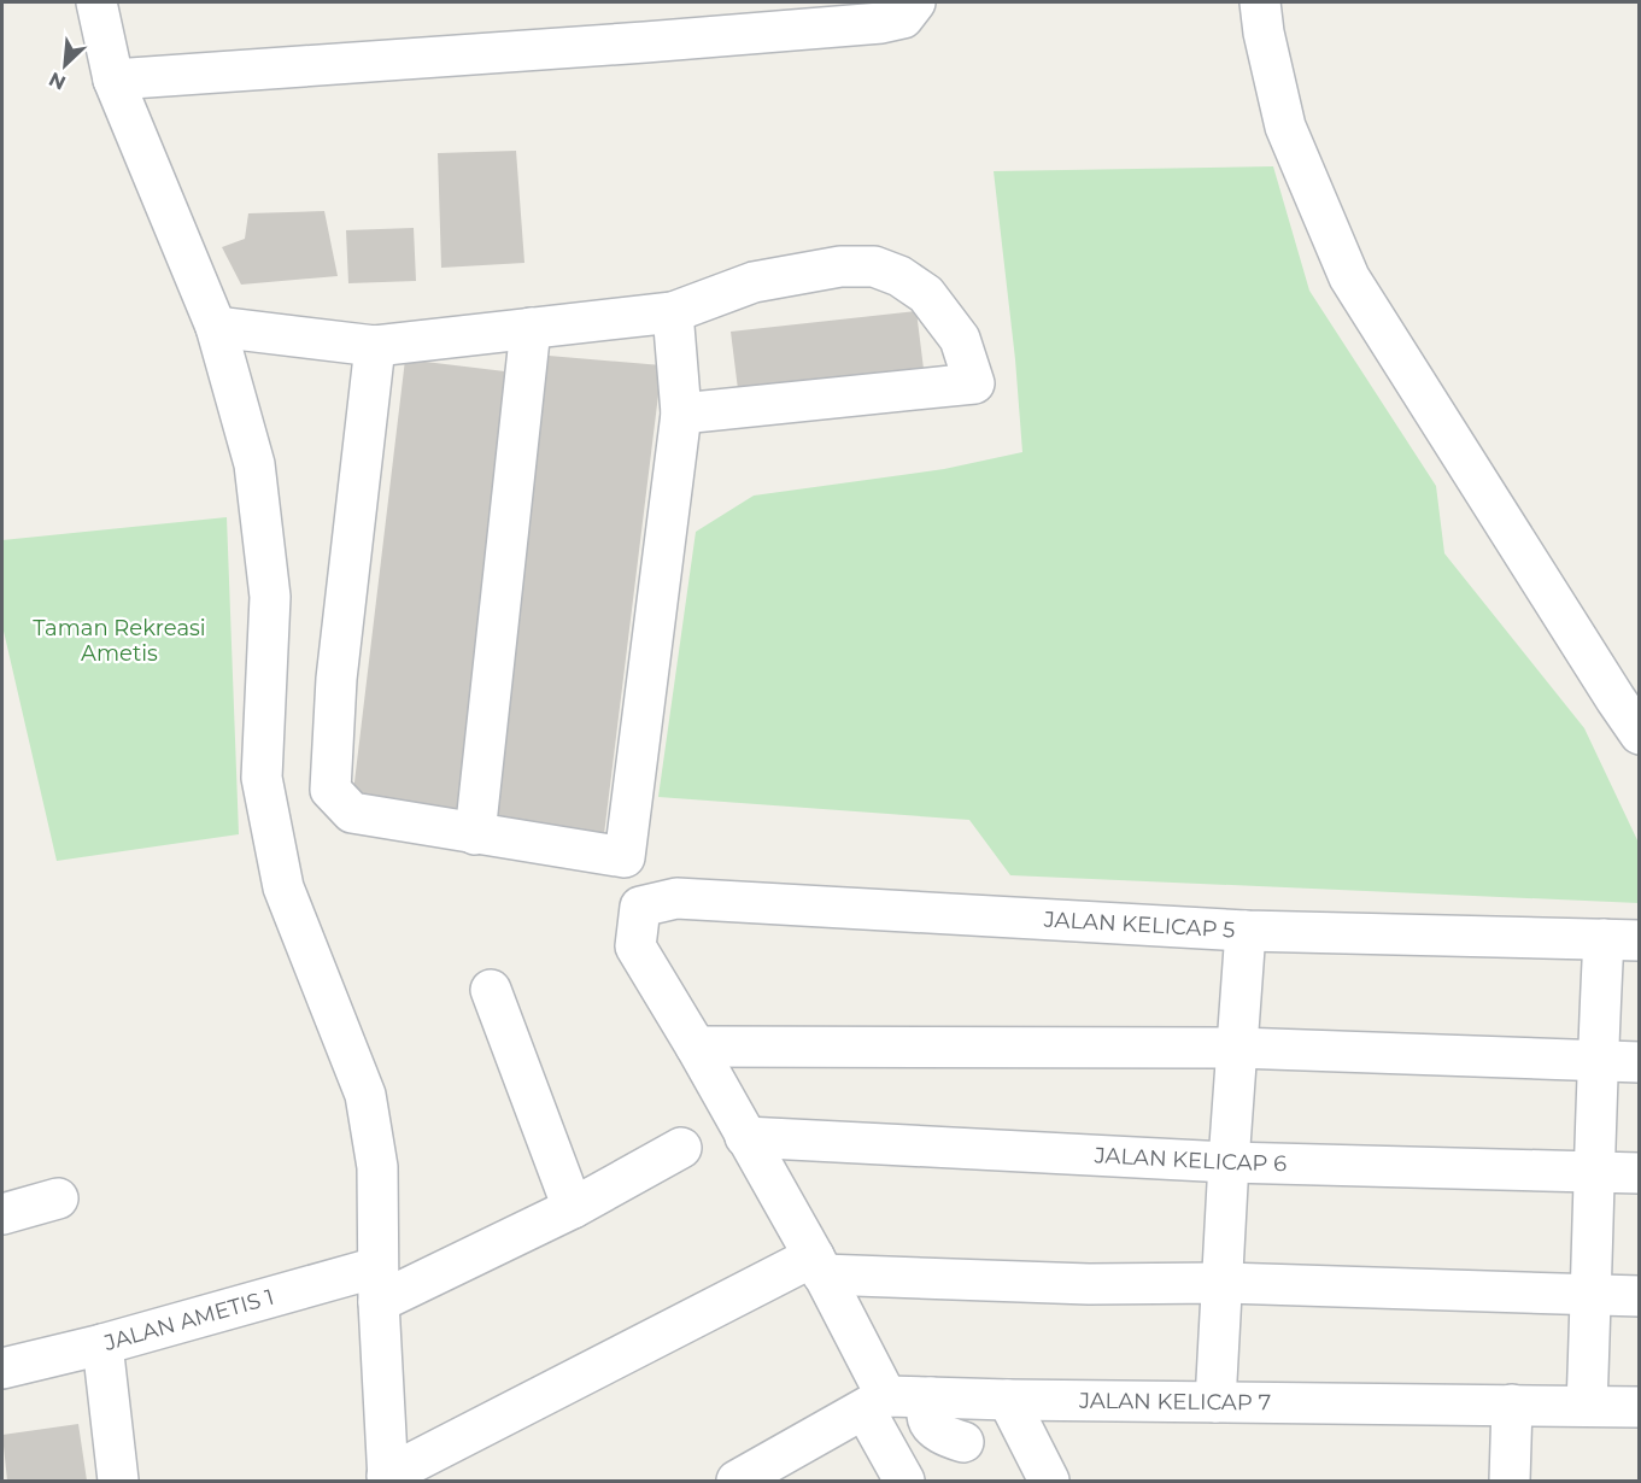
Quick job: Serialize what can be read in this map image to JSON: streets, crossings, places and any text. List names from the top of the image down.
{
  "streets": {
    "street": [
      "JALAN KELICAP 5",
      "JALAN KELICAP 6",
      "JALAN AMETIS 1",
      "JALAN KELICAP 7"
    ]
  },
  "parks": ["Taman Rekreasi Ametis"],
  "north": "bottom left"
}
